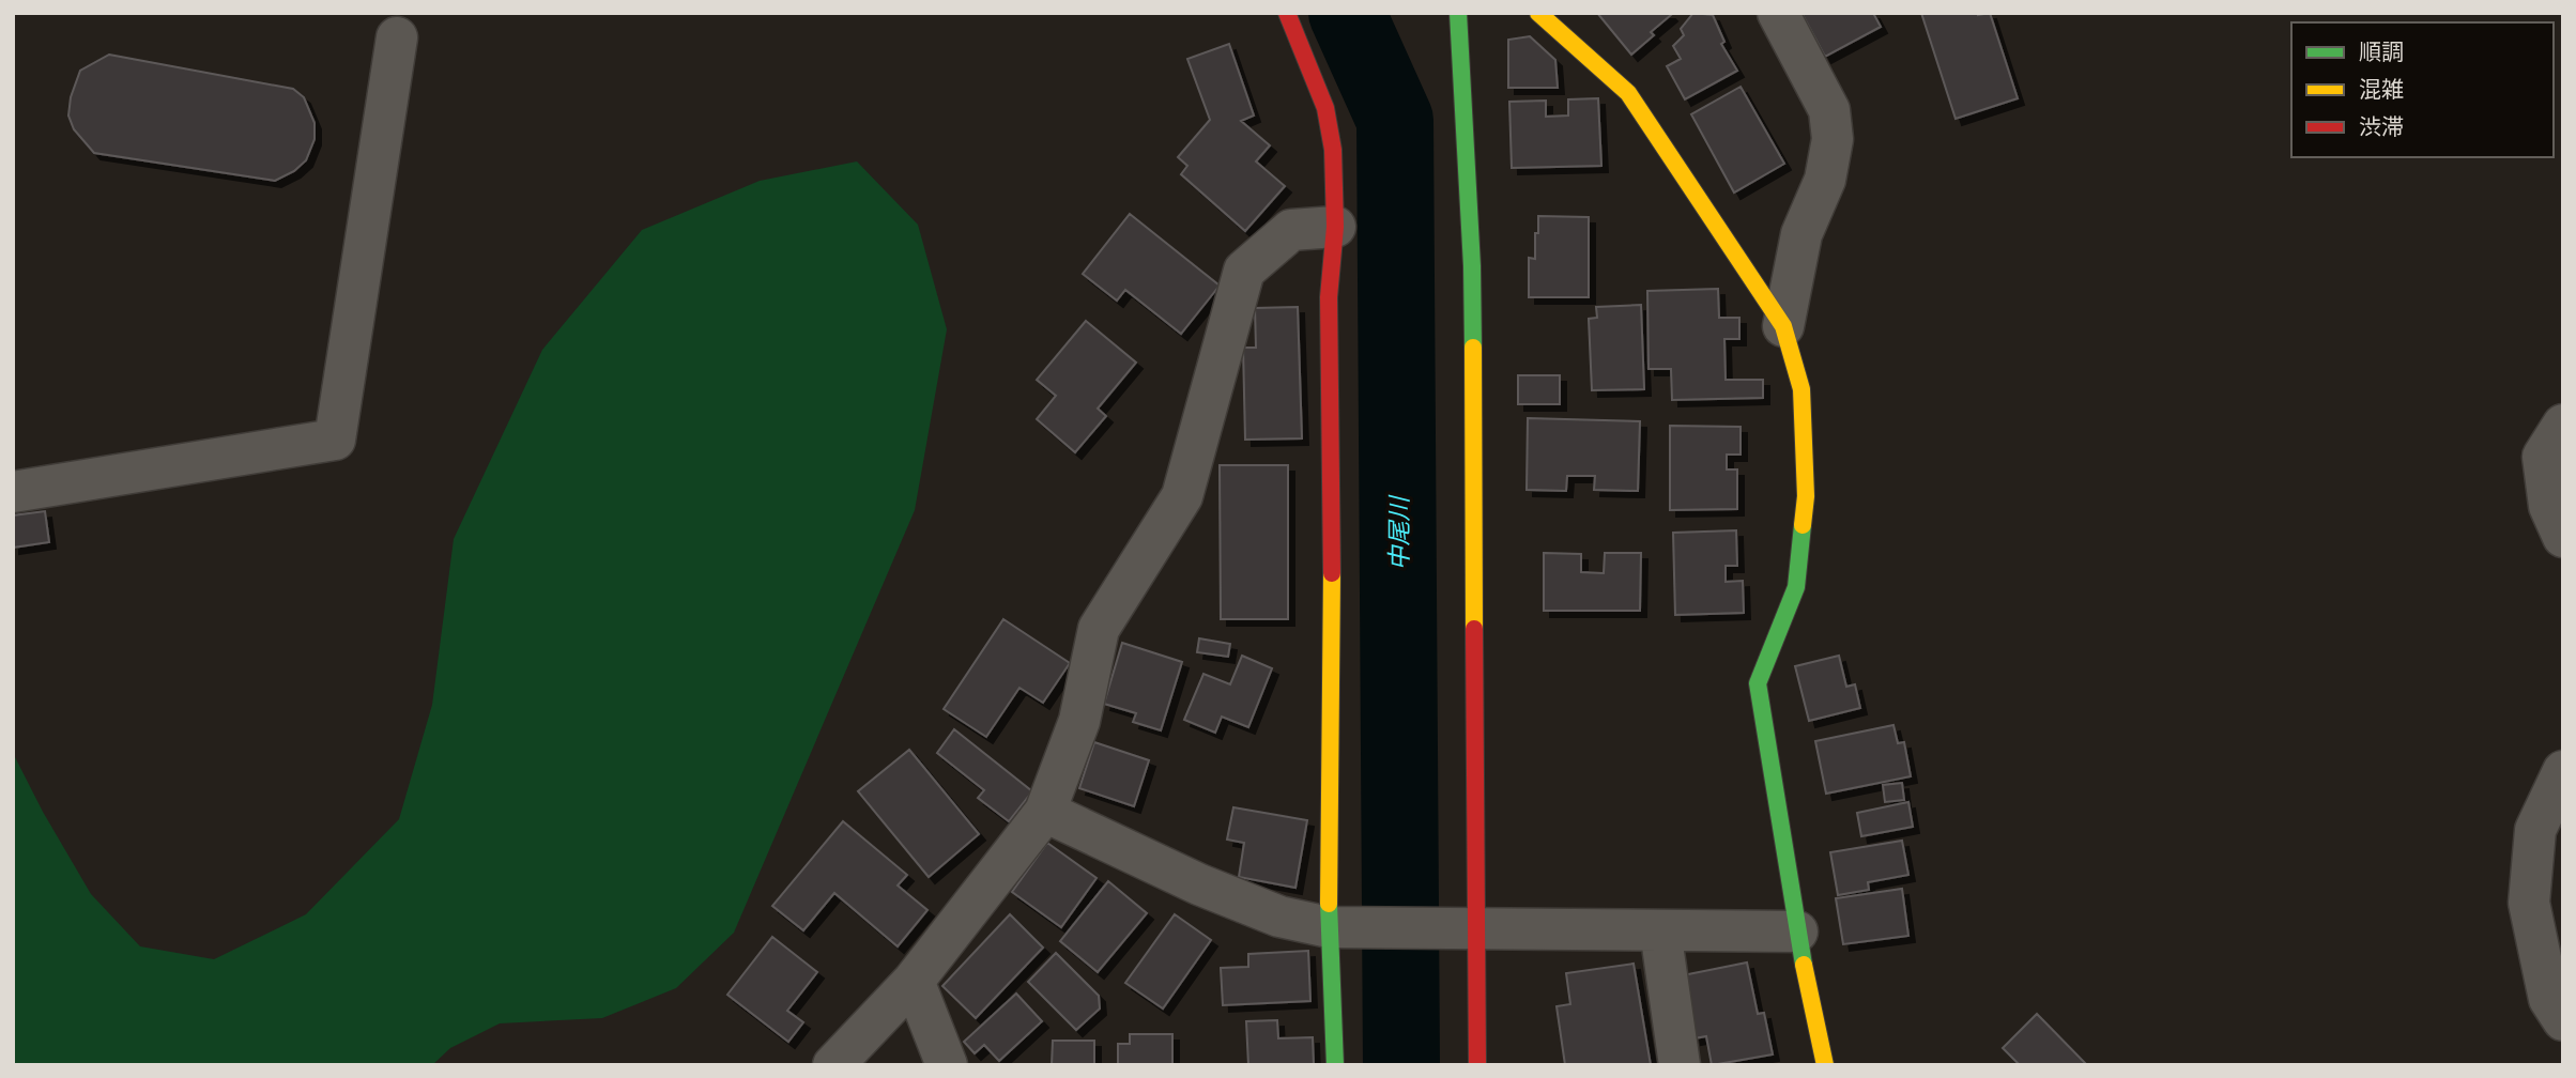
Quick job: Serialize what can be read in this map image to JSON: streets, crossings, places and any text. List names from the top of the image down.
{
  "water": ["中尾川"],
  "legend": ["順調", "混雑", "渋滞"]
}
